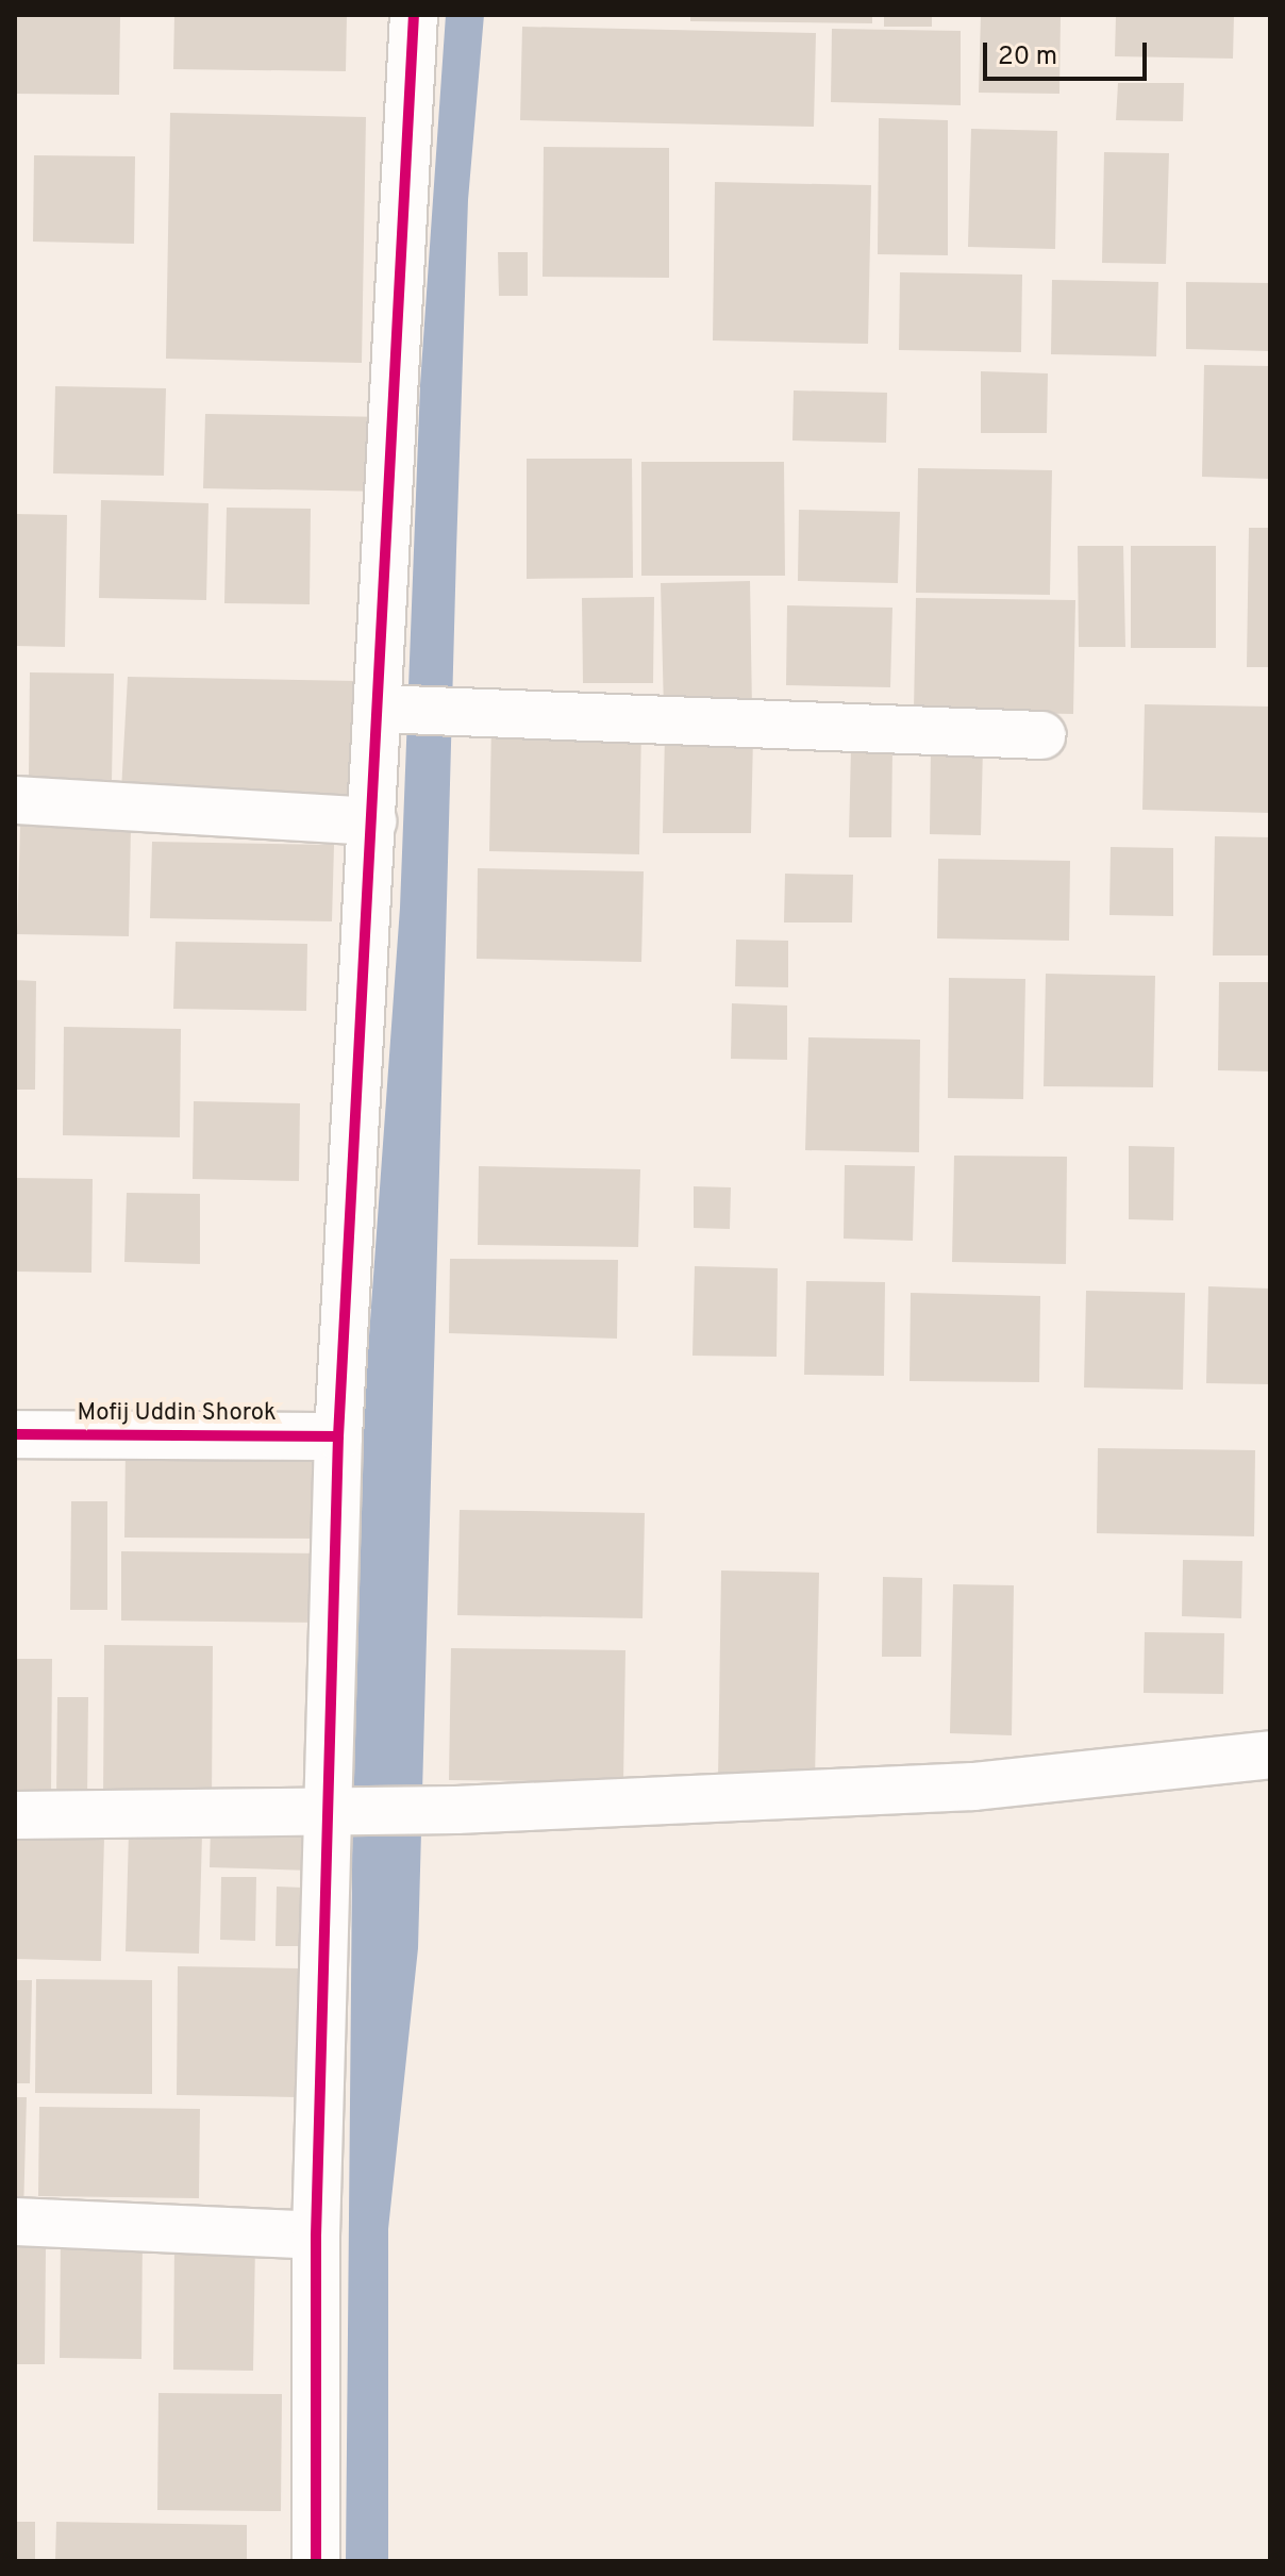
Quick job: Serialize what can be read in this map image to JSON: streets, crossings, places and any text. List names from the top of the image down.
{
  "streets": {
    "street": ["Mofij Uddin Shorok"]
  },
  "scale_bar": "20 m"
}
